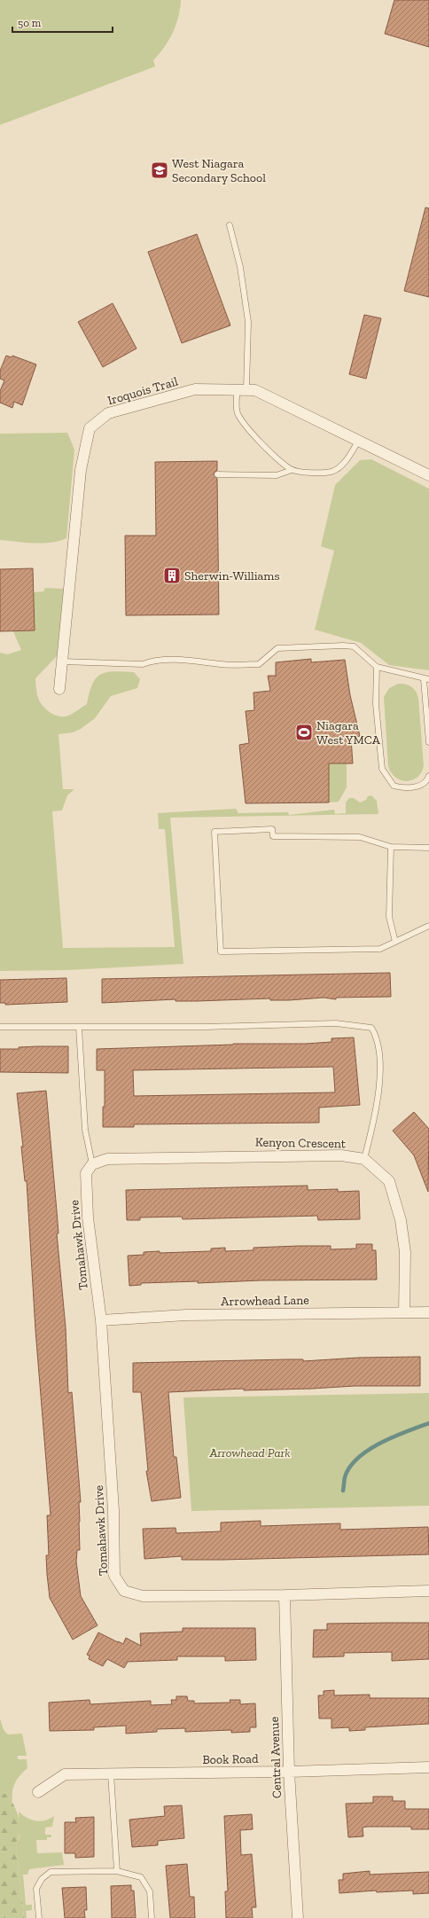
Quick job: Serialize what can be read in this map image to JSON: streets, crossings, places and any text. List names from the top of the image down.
{
  "streets": {
    "street": [
      "Iroquois Trail",
      "Kenyon Crescent",
      "Tomahawk Drive",
      "Arrowhead Lane",
      "Central Avenue",
      "Book Road"
    ]
  },
  "crossings": [
    ["Kenyon Crescent", "Tomahawk Drive"],
    ["Tomahawk Drive", "Arrowhead Lane"],
    ["Tomahawk Drive", "Central Avenue"],
    ["Central Avenue", "Book Road"]
  ],
  "parks": ["Arrowhead Park"],
  "places": {
    "school or university": ["West Niagara Secondary School"],
    "building": ["Sherwin-Williams"],
    "sports": ["Niagara West YMCA"]
  },
  "scale_bar": "50 m"
}
